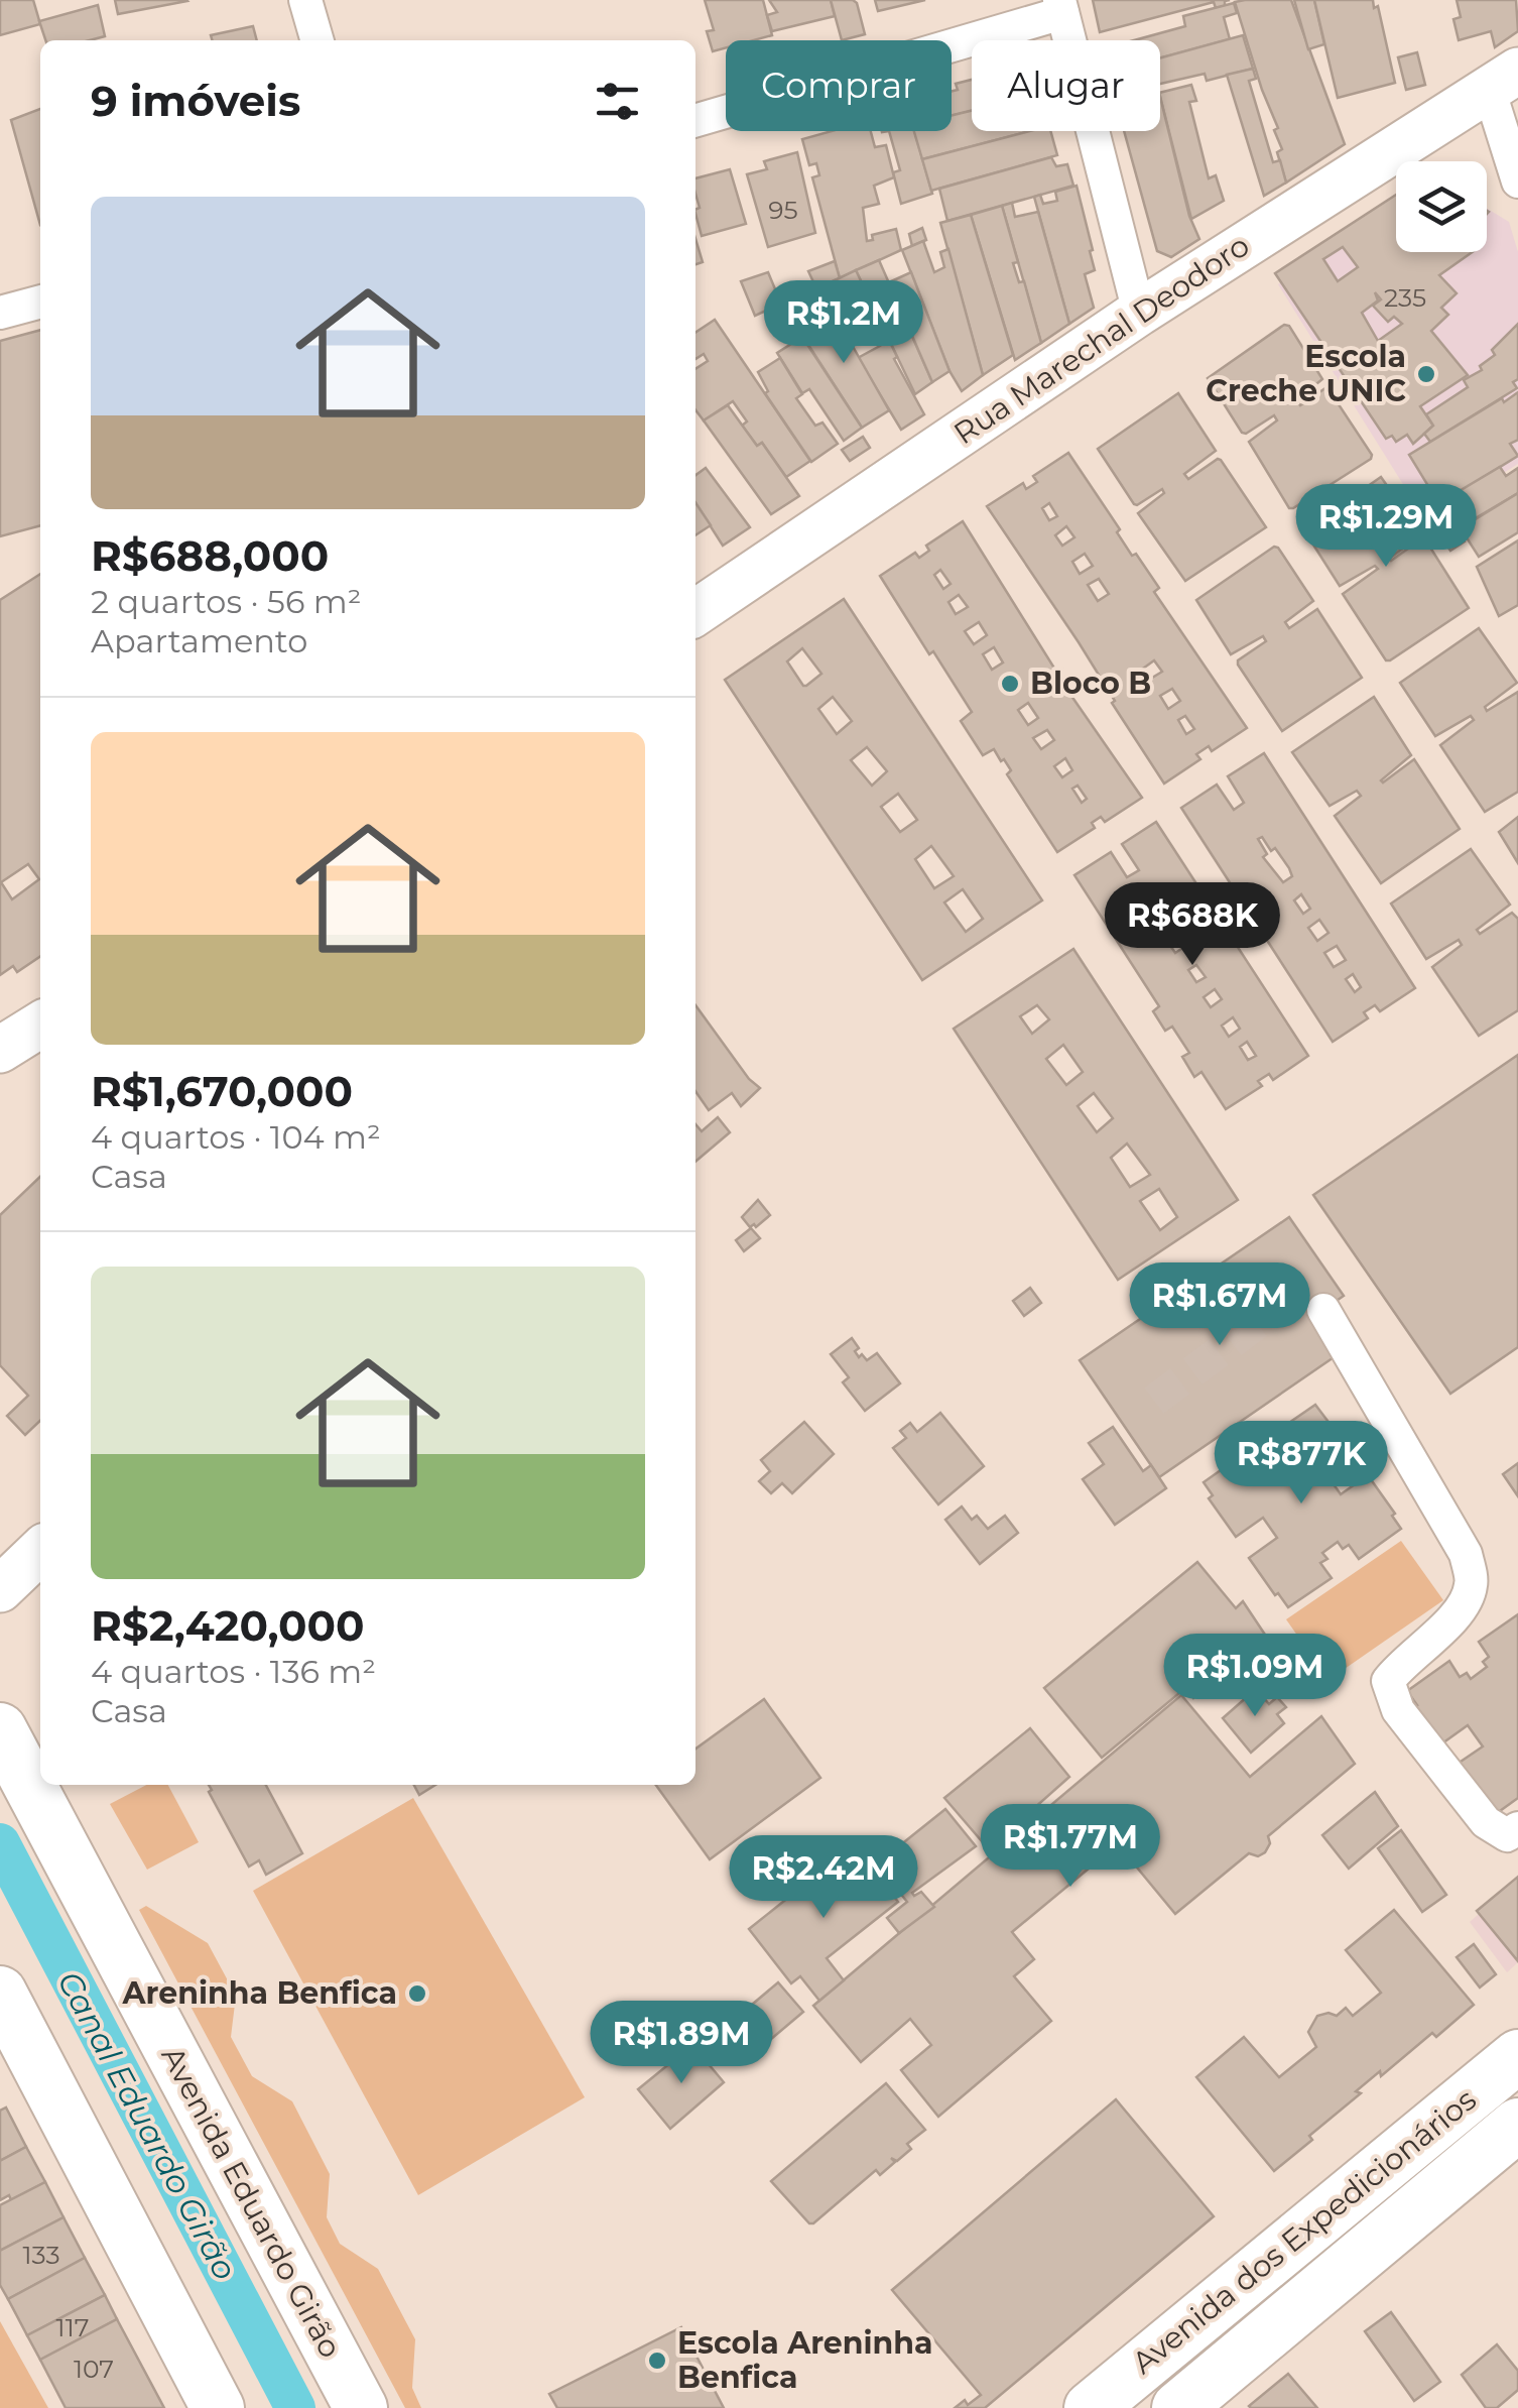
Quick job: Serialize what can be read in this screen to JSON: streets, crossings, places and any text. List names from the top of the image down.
{
  "streets": {
    "main road": ["Avenida Eduardo Girão", "Avenida dos Expedicionários"],
    "street": ["Rua Marechal Deodoro"]
  },
  "water": ["Canal Eduardo Girão"],
  "places": [
    "Escola Creche UNIC",
    "Bloco B",
    "Areninha Benfica",
    "Escola Areninha Benfica"
  ],
  "house_numbers": [
    "95",
    "235",
    "133",
    "117",
    "107"
  ],
  "page": {
    "chip": ["Comprar", "Alugar"],
    "heading": "9 imóveis",
    "list": [
      {
        "name": "R$688,000",
        "note": "2 quartos · 56 m² · Apartamento"
      },
      {
        "name": "R$1,670,000",
        "note": "4 quartos · 104 m² · Casa"
      },
      {
        "name": "R$2,420,000",
        "note": "4 quartos · 136 m² · Casa"
      }
    ],
    "price": [
      "R$1.2M",
      "R$1.29M",
      "R$688K",
      "R$1.67M",
      "R$877K",
      "R$1.09M",
      "R$1.77M",
      "R$2.42M",
      "R$1.89M"
    ]
  }
}
